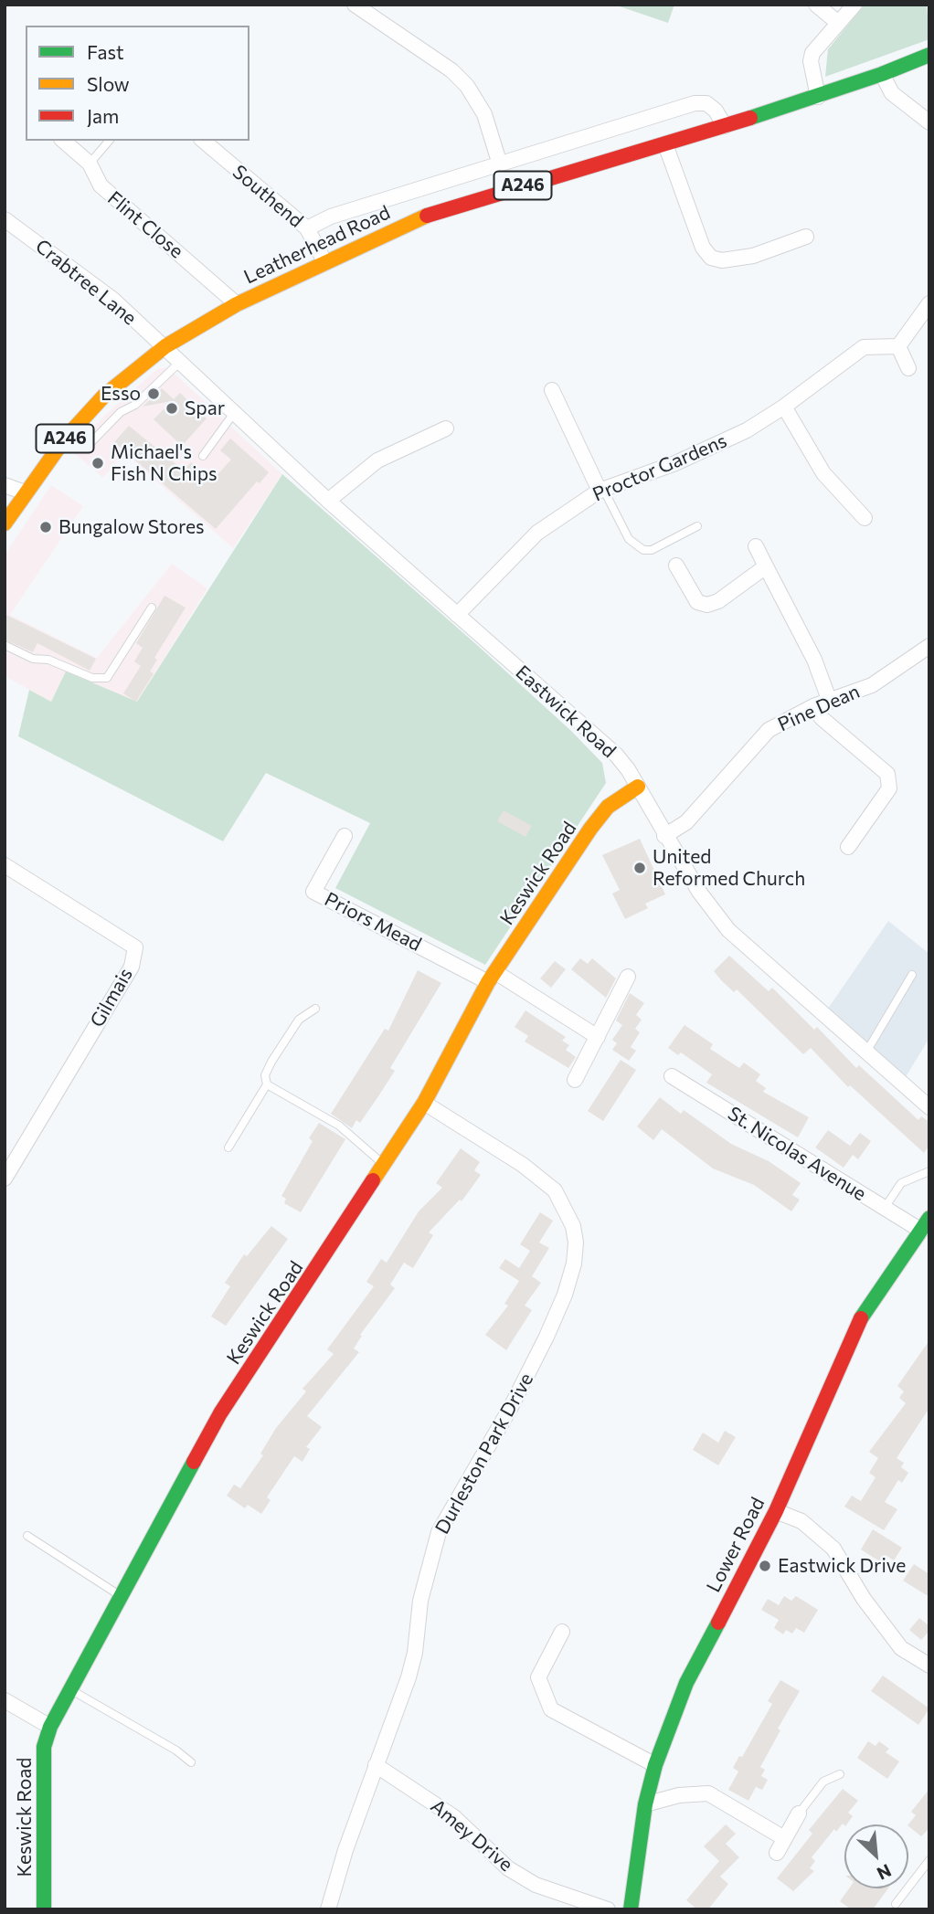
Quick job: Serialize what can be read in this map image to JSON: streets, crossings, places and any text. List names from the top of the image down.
{
  "streets": {
    "street": [
      "A246",
      "Southend",
      "Flint Close",
      "Leatherhead Road",
      "Crabtree Lane",
      "Proctor Gardens",
      "Pine Dean",
      "Eastwick Road",
      "Keswick Road",
      "Priors Mead",
      "Gilmais",
      "St. Nicolas Avenue",
      "Durleston Park Drive",
      "Lower Road",
      "Amey Drive"
    ]
  },
  "crossings": [
    ["Southend", "Leatherhead Road"],
    ["Flint Close", "Leatherhead Road"],
    ["Leatherhead Road", "Crabtree Lane"],
    ["Leatherhead Road", "Eastwick Road"],
    ["Crabtree Lane", "Eastwick Road"],
    ["Proctor Gardens", "Eastwick Road"],
    ["Pine Dean", "Eastwick Road"],
    ["Eastwick Road", "Keswick Road"],
    ["Keswick Road", "Priors Mead"],
    ["Keswick Road", "Durleston Park Drive"],
    ["St. Nicolas Avenue", "Lower Road"],
    ["Durleston Park Drive", "Amey Drive"]
  ],
  "places": [
    "Esso",
    "Spar",
    "Michael's Fish N Chips",
    "Bungalow Stores",
    "United Reformed Church",
    "Eastwick Drive"
  ],
  "legend": ["Fast", "Slow", "Jam"],
  "north": "bottom right"
}
